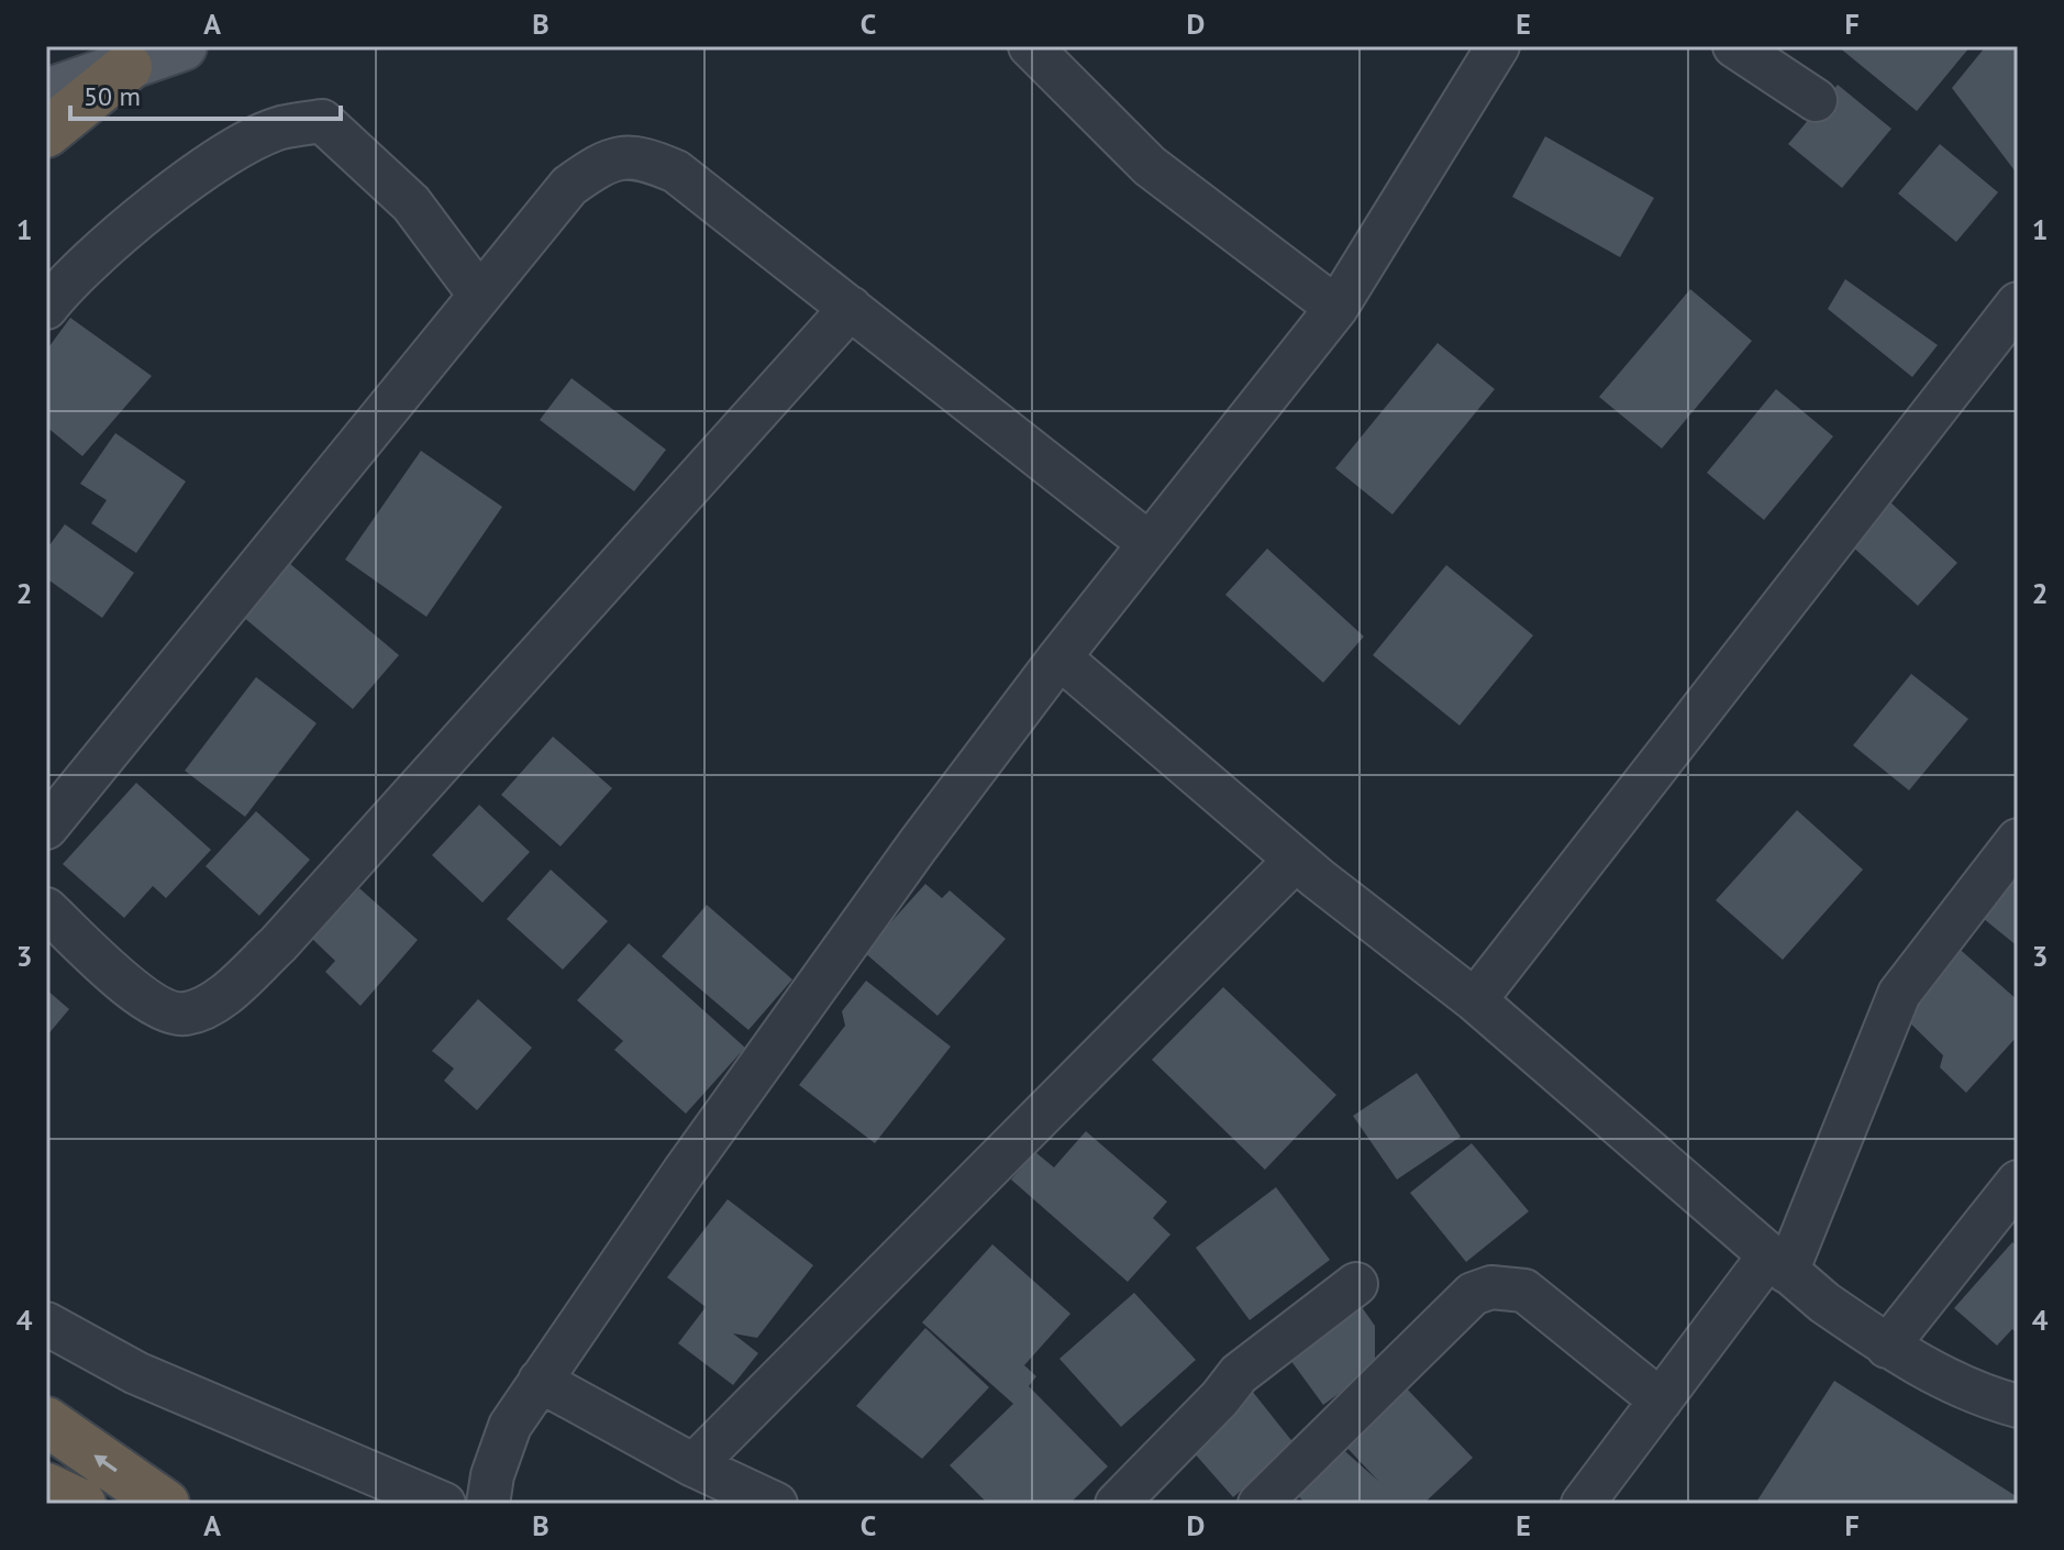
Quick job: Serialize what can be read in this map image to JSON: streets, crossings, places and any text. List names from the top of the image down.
{
  "scale_bar": "50 m",
  "grid": {
    "columns": [
      "A",
      "B",
      "C",
      "D",
      "E",
      "F"
    ],
    "rows": [
      "1",
      "2",
      "3",
      "4"
    ]
  }
}
